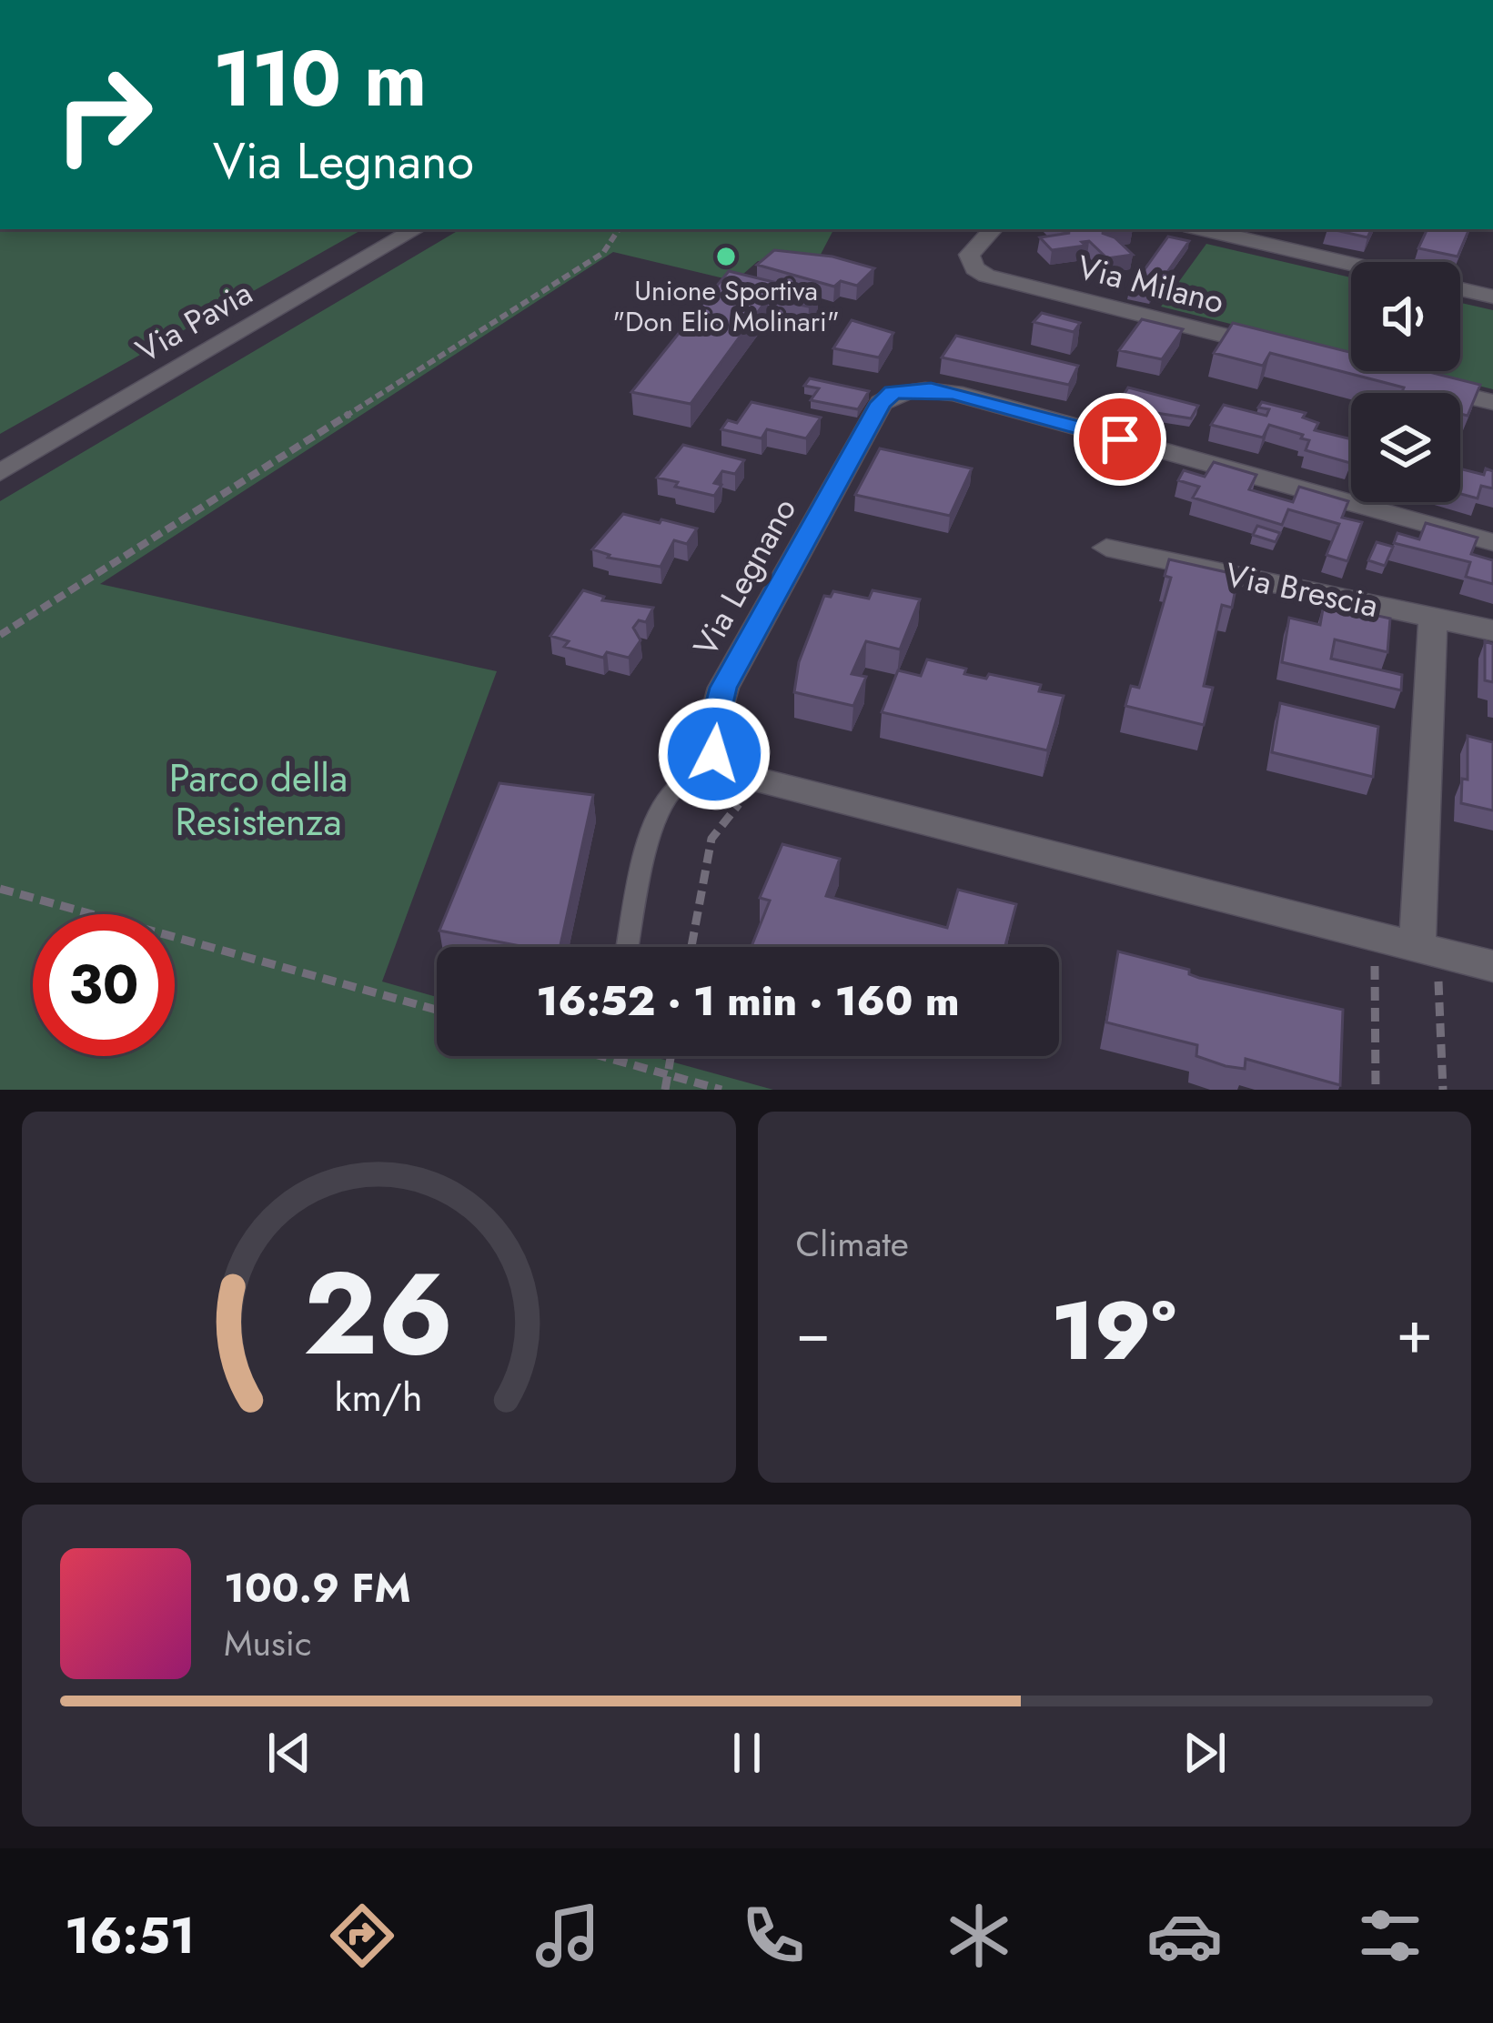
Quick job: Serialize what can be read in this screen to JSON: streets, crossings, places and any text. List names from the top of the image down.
{
  "streets": {
    "street": [
      "Via Milano",
      "Via Pavia",
      "Via Legnano",
      "Via Brescia"
    ]
  },
  "parks": ["Parco della Resistenza"],
  "places": ["Unione Sportiva \"Don Elio Molinari\""],
  "page": {
    "turn": ["110 m", "Via Legnano"],
    "limit": "30",
    "trip": "16:52 · 1 min · 160 m",
    "tile": "Climate",
    "heat": ["−", "19°", "+"],
    "song": ["100.9 FM", "Music"],
    "tabs": "16:51",
    "gauge": ["26", "km/h"]
  }
}
